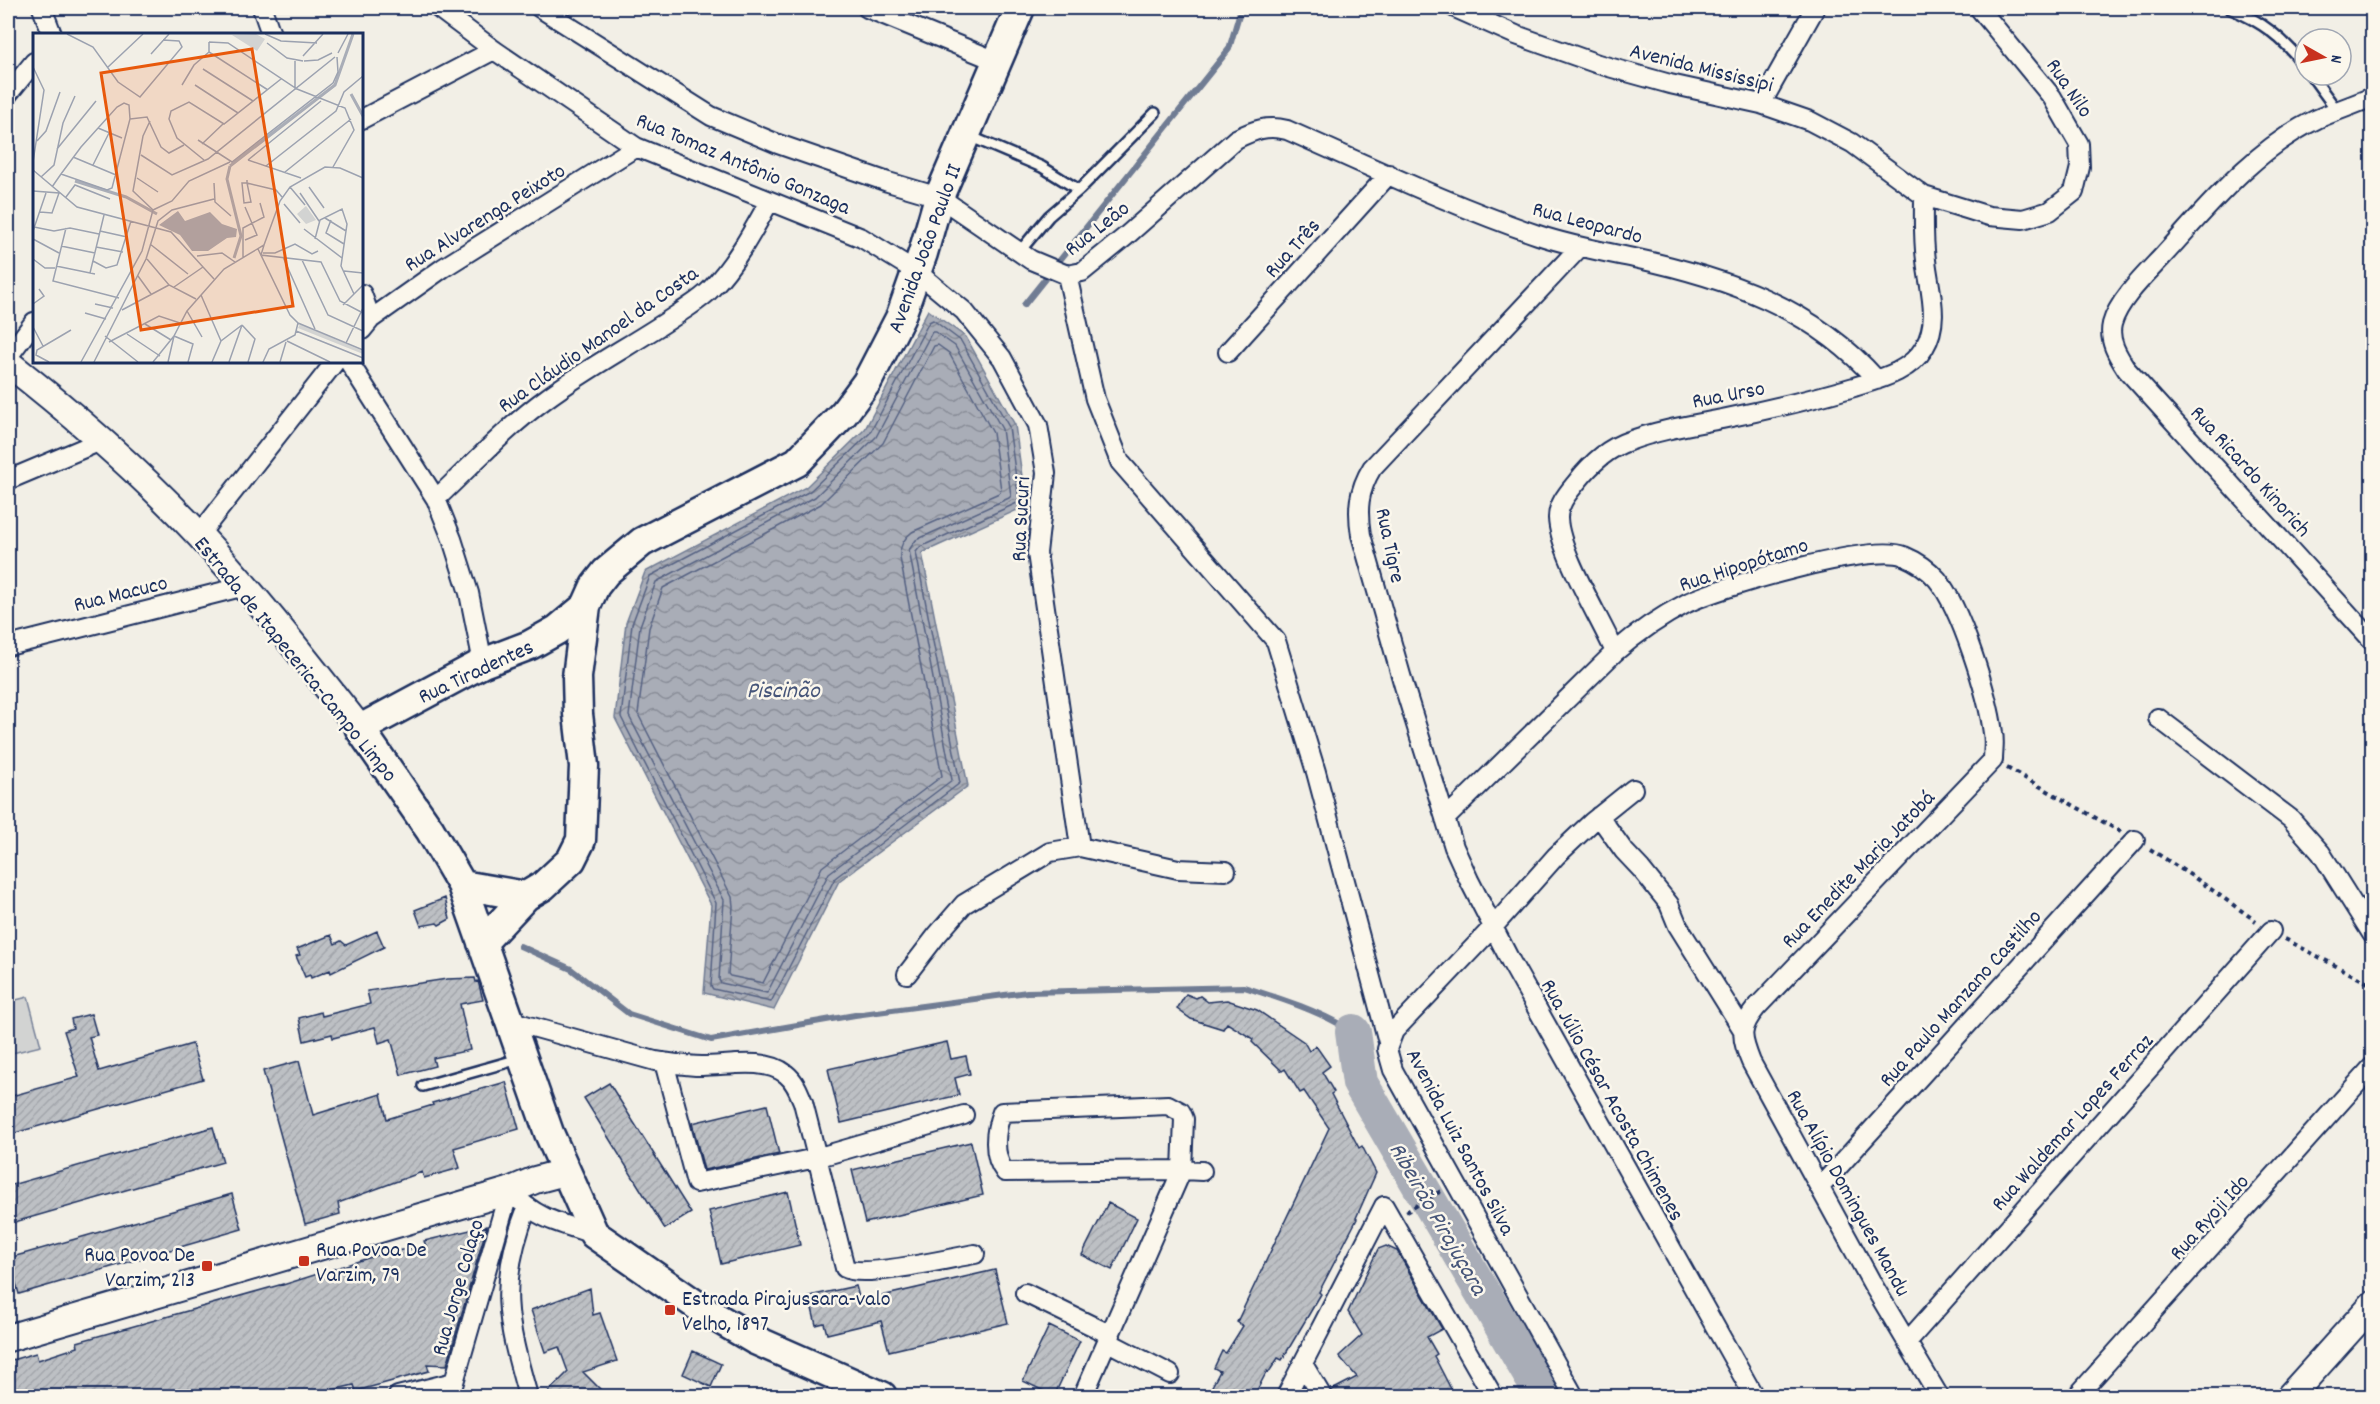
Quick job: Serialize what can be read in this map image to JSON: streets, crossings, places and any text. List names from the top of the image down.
{
  "streets": {
    "main road": ["Avenida João Paulo II", "Estrada de Itapecerica-Campo Limpo", "Rua Tiradentes"],
    "street": [
      "Avenida Mississipi",
      "Rua Nilo",
      "Rua Tomaz Antônio Gonzaga",
      "Rua Alvarenga Peixoto",
      "Rua Leopardo",
      "Rua Leão",
      "Rua Três",
      "Rua Cláudio Manoel da Costa",
      "Rua Urso",
      "Rua Ricardo Kinorich",
      "Rua Sucuri",
      "Rua Tigre",
      "Rua Hipopótamo",
      "Rua Macuco",
      "Rua Enedite Maria Jatobá",
      "Rua Paulo Manzano Castilho",
      "Rua Júlio César Acosta Chimenes",
      "Rua Waldemar Lopes Ferraz",
      "Avenida Luiz Santos Silva",
      "Rua Alípio Domingues Mandu",
      "Rua Ryoji Ido",
      "Rua Jorge Colaço"
    ]
  },
  "crossings": [
    ["Avenida Mississipi", "Rua Nilo"],
    ["Avenida Mississipi", "Rua Urso"],
    ["Rua Nilo", "Rua Urso"],
    ["Rua Tomaz Antônio Gonzaga", "Rua Alvarenga Peixoto"],
    ["Rua Tomaz Antônio Gonzaga", "Avenida João Paulo II"],
    ["Rua Tomaz Antônio Gonzaga", "Rua Cláudio Manoel da Costa"],
    ["Rua Tomaz Antônio Gonzaga", "Rua Sucuri"],
    ["Rua Leopardo", "Rua Leão"],
    ["Rua Leopardo", "Rua Três"],
    ["Rua Leopardo", "Rua Urso"],
    ["Rua Leopardo", "Rua Tigre"],
    ["Rua Leão", "Avenida João Paulo II"],
    ["Avenida João Paulo II", "Rua Sucuri"],
    ["Avenida João Paulo II", "Estrada de Itapecerica-Campo Limpo"],
    ["Avenida João Paulo II", "Rua Tiradentes"],
    ["Rua Urso", "Rua Hipopótamo"],
    ["Rua Tigre", "Rua Hipopótamo"],
    ["Rua Tigre", "Rua Júlio César Acosta Chimenes"],
    ["Rua Hipopótamo", "Rua Enedite Maria Jatobá"],
    ["Rua Hipopótamo", "Rua Júlio César Acosta Chimenes"],
    ["Rua Macuco", "Estrada de Itapecerica-Campo Limpo"],
    ["Estrada de Itapecerica-Campo Limpo", "Rua Tiradentes"],
    ["Rua Enedite Maria Jatobá", "Rua Alípio Domingues Mandu"],
    ["Rua Paulo Manzano Castilho", "Rua Alípio Domingues Mandu"],
    ["Rua Júlio César Acosta Chimenes", "Avenida Luiz Santos Silva"],
    ["Rua Waldemar Lopes Ferraz", "Rua Alípio Domingues Mandu"],
    ["Avenida Luiz Santos Silva", "Rua Alípio Domingues Mandu"]
  ],
  "water": ["Piscinão", "Ribeirão Pirajuçara"],
  "places": {
    "transit": ["Rua Povoa De Varzim, 79", "Rua Povoa De Varzim, 213", "Estrada Pirajussara-valo Velho, 1897"]
  },
  "north": "right"
}
